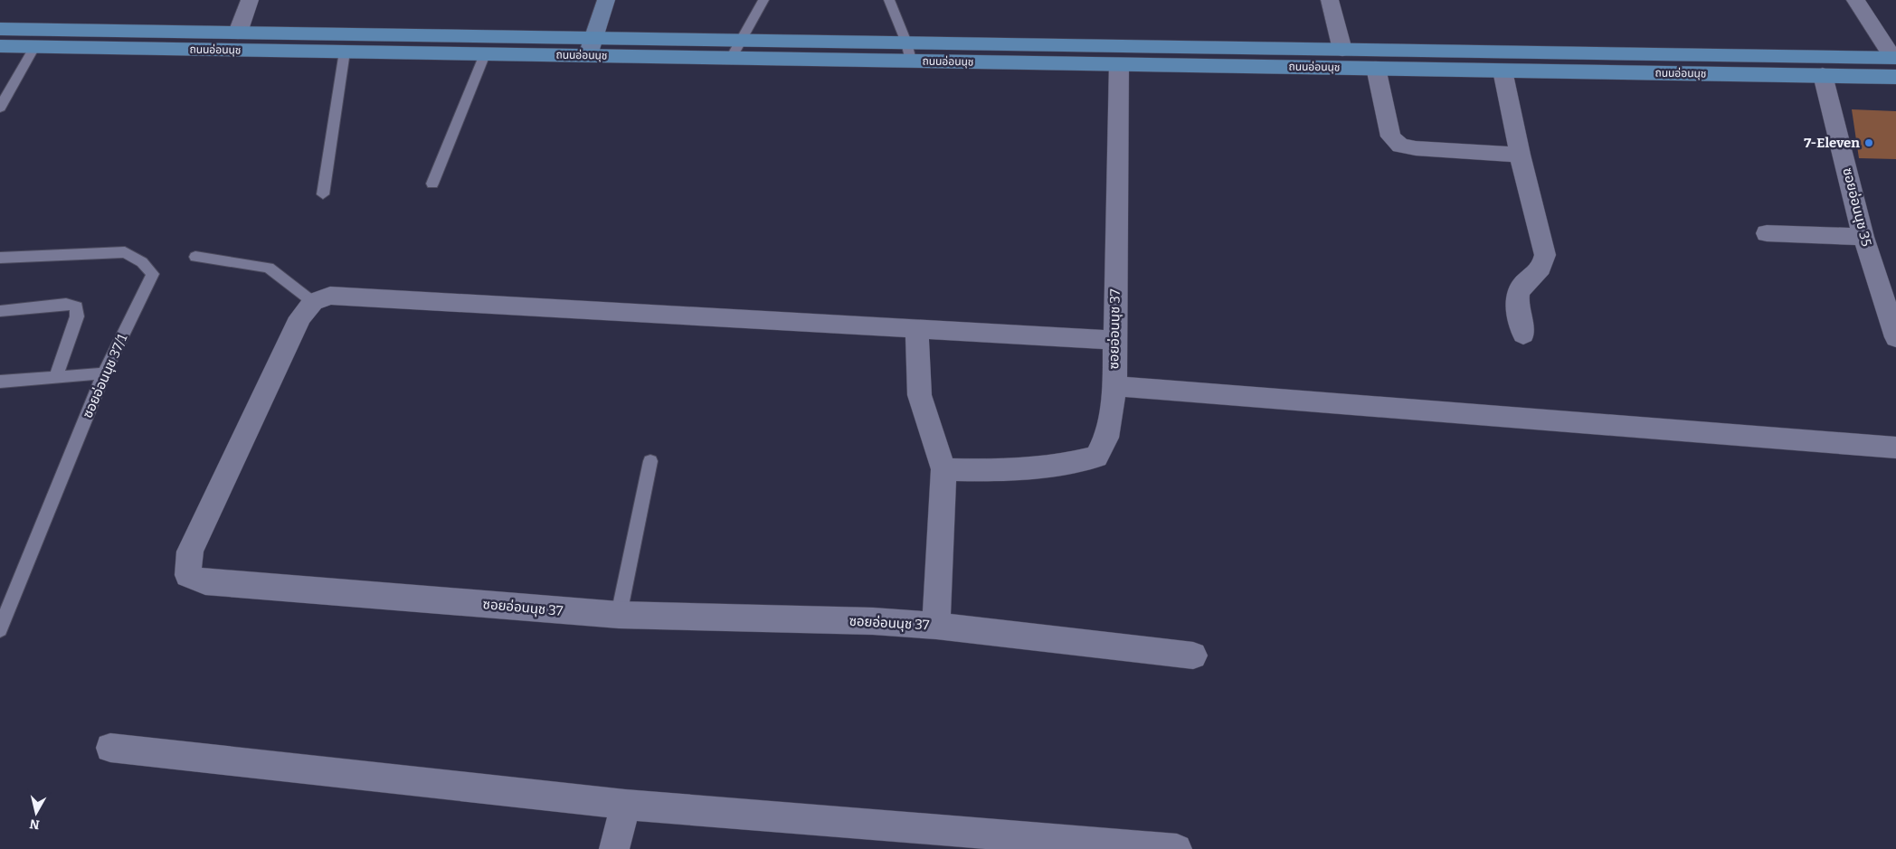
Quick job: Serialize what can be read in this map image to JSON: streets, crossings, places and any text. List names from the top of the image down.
{
  "streets": {
    "main road": ["ถนนอ่อนนุช"],
    "street": ["ซอยอ่อนนุช 35", "ซอยอ่อนนุช 37"],
    "lane": ["ซอยอ่อนนุช 37/1"]
  },
  "crossings": [
    ["ถนนอ่อนนุช", "ซอยอ่อนนุช 35"],
    ["ถนนอ่อนนุช", "ซอยอ่อนนุช 37"]
  ],
  "places": ["7-Eleven"],
  "north": "bottom"
}
